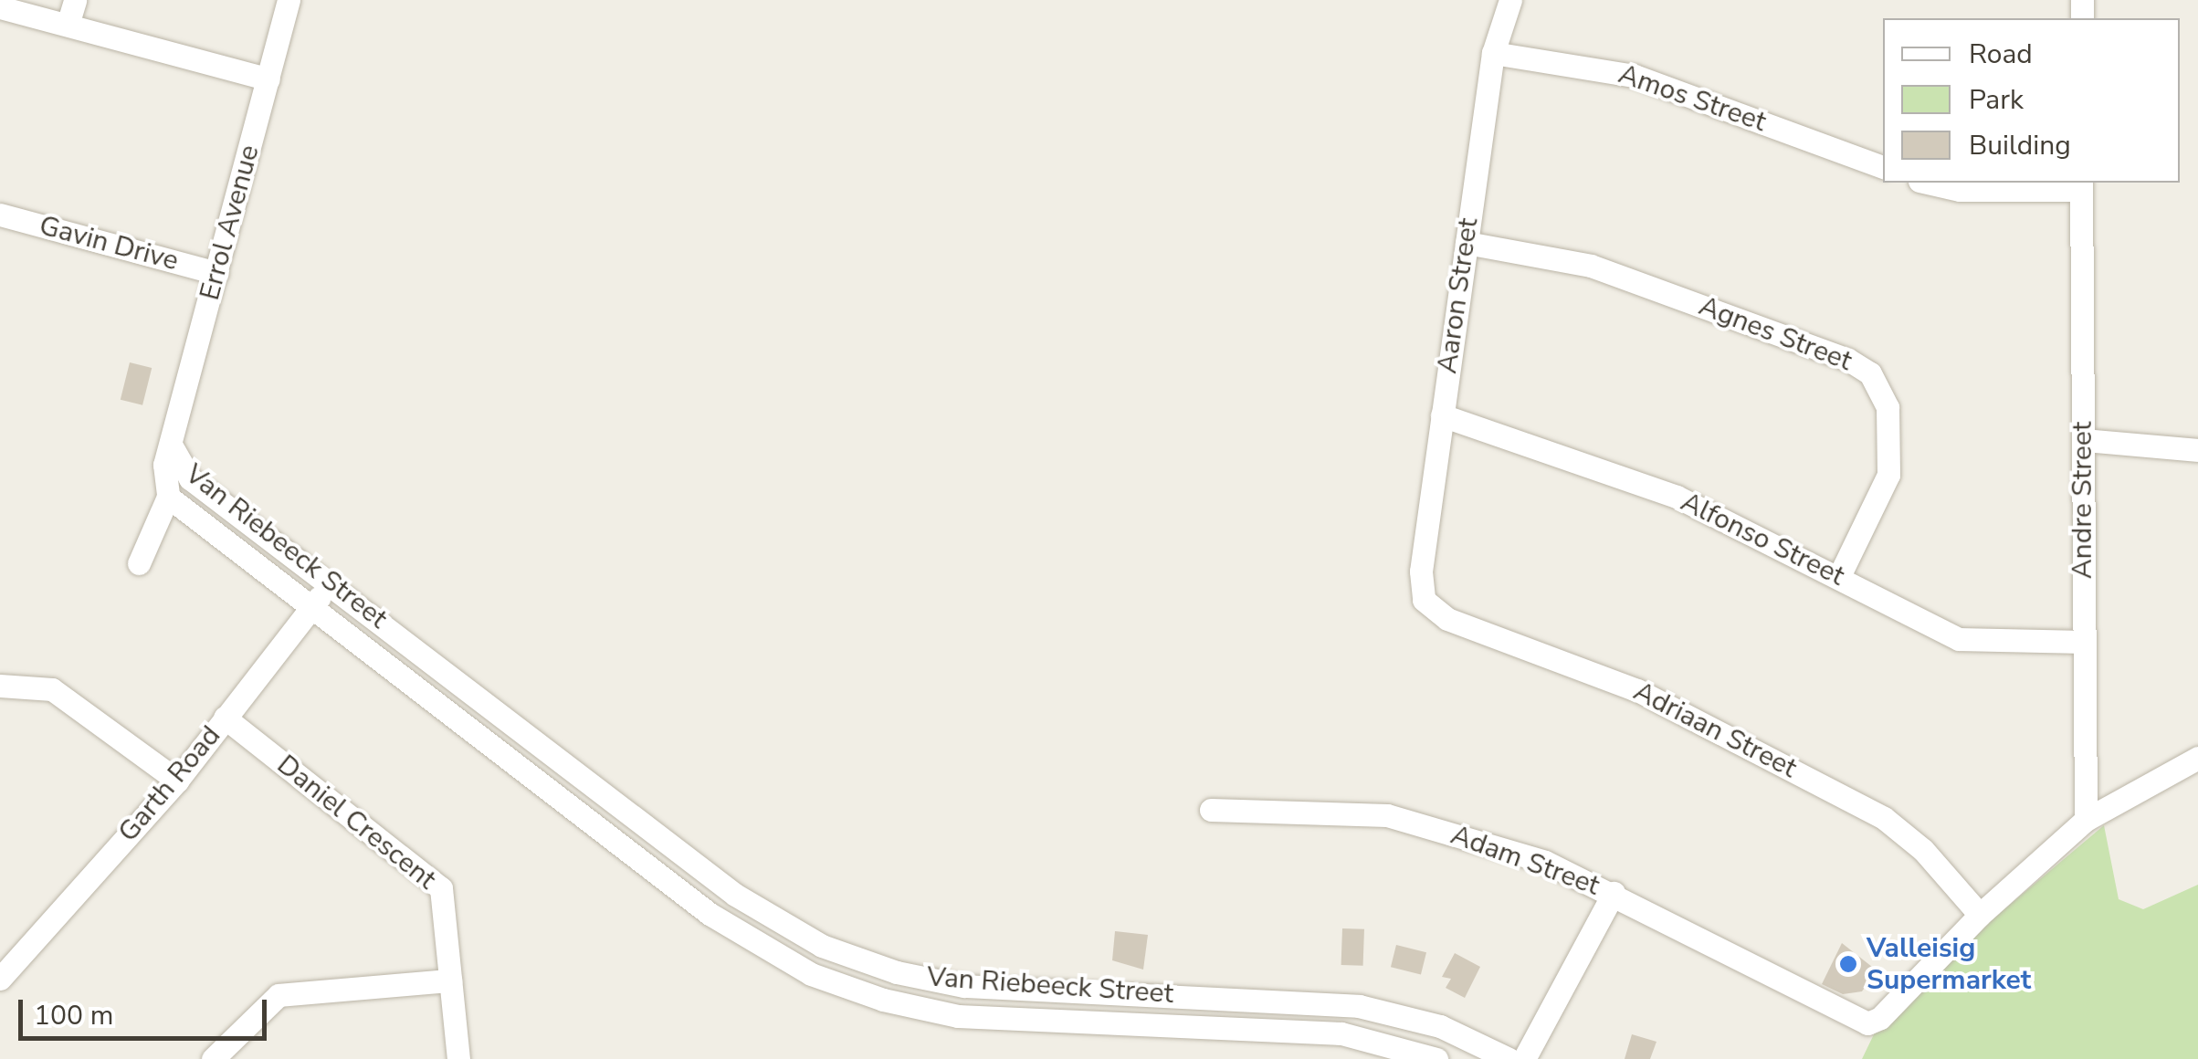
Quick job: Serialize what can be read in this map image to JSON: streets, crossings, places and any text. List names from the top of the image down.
{
  "streets": {
    "street": [
      "Amos Street",
      "Errol Avenue",
      "Gavin Drive",
      "Aaron Street",
      "Agnes Street",
      "Andre Street",
      "Alfonso Street",
      "Van Riebeeck Street",
      "Adriaan Street",
      "Garth Road",
      "Daniel Crescent",
      "Adam Street"
    ]
  },
  "crossings": [
    ["Amos Street", "Aaron Street"],
    ["Errol Avenue", "Gavin Drive"],
    ["Errol Avenue", "Van Riebeeck Street"],
    ["Aaron Street", "Agnes Street"],
    ["Aaron Street", "Alfonso Street"],
    ["Aaron Street", "Adriaan Street"],
    ["Agnes Street", "Alfonso Street"],
    ["Andre Street", "Alfonso Street"],
    ["Van Riebeeck Street", "Garth Road"],
    ["Adriaan Street", "Adam Street"],
    ["Garth Road", "Daniel Crescent"]
  ],
  "places": ["Valleisig Supermarket"],
  "legend": ["Road", "Park", "Building"],
  "scale_bar": "100 m"
}
